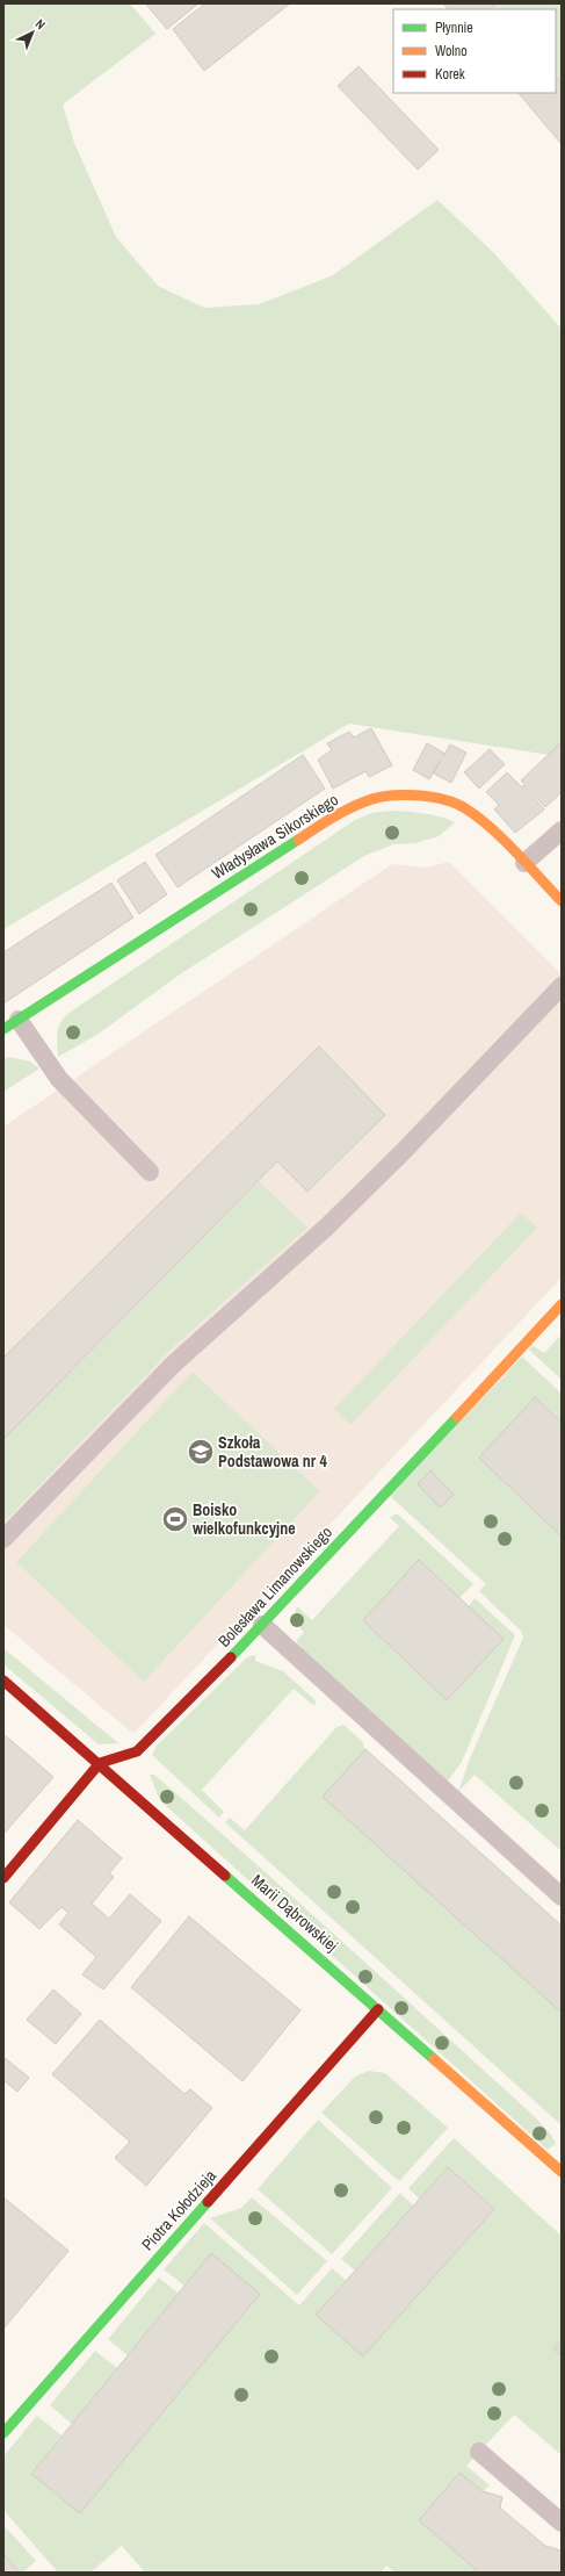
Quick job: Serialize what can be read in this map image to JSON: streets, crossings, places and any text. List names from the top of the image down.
{
  "streets": {
    "street": [
      "Władysława Sikorskiego",
      "Bolesława Limanowskiego",
      "Marii Dąbrowskiej",
      "Piotra Kołodzieja"
    ]
  },
  "crossings": [
    ["Bolesława Limanowskiego", "Marii Dąbrowskiej"],
    ["Marii Dąbrowskiej", "Piotra Kołodzieja"]
  ],
  "places": {
    "school or university": ["Szkoła Podstawowa nr 4"],
    "sports": ["Boisko wielkofunkcyjne"]
  },
  "legend": ["Płynnie", "Wolno", "Korek"],
  "north": "top right"
}
